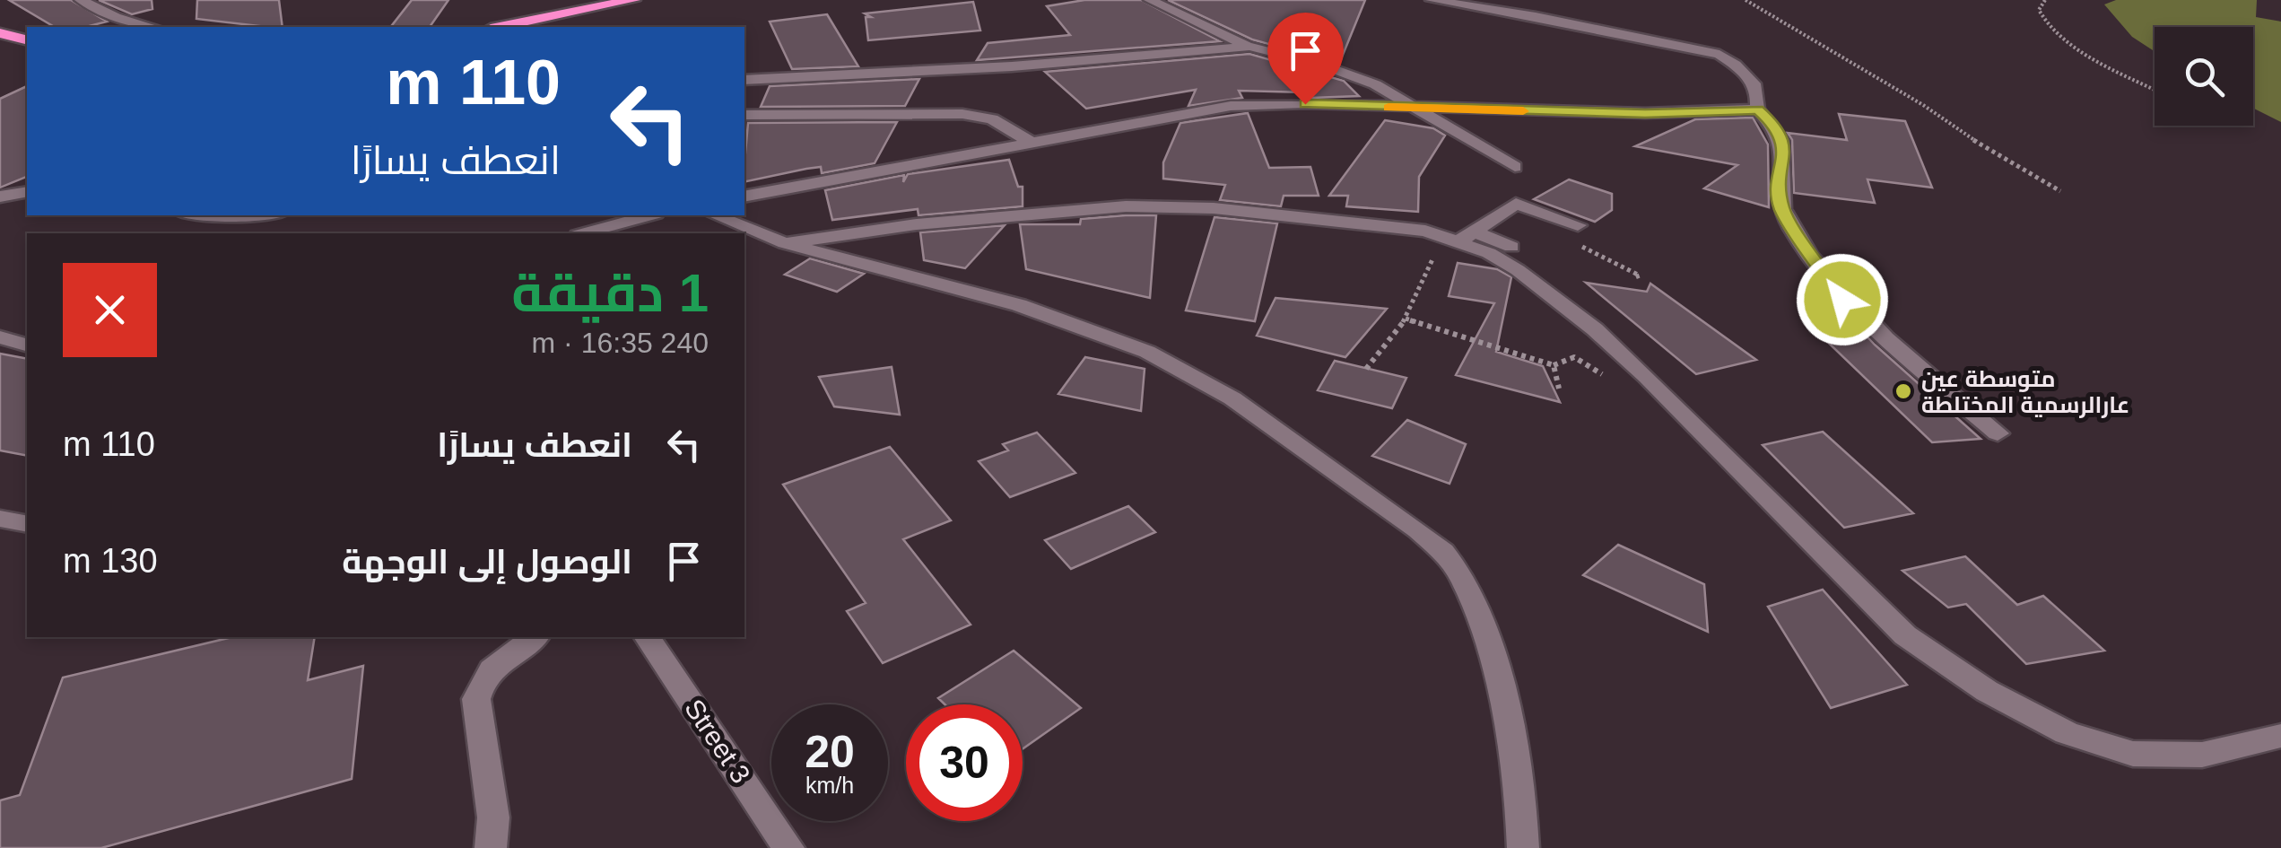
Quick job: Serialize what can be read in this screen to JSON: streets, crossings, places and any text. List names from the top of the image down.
{
  "streets": {
    "street": ["Street 3"]
  },
  "places": ["متوسطة عين عارالرسمية المختلطة"],
  "page": {
    "turn": ["110 m", "انعطف يسارًا"],
    "heading": ["1 دقيقة", "240 m · 16:35"],
    "list": [
      {
        "name": "انعطف يسارًا",
        "value": "110 m"
      },
      {
        "name": "الوصول إلى الوجهة",
        "value": "130 m"
      }
    ],
    "speed": "20 km/h",
    "limit": "30"
  }
}
